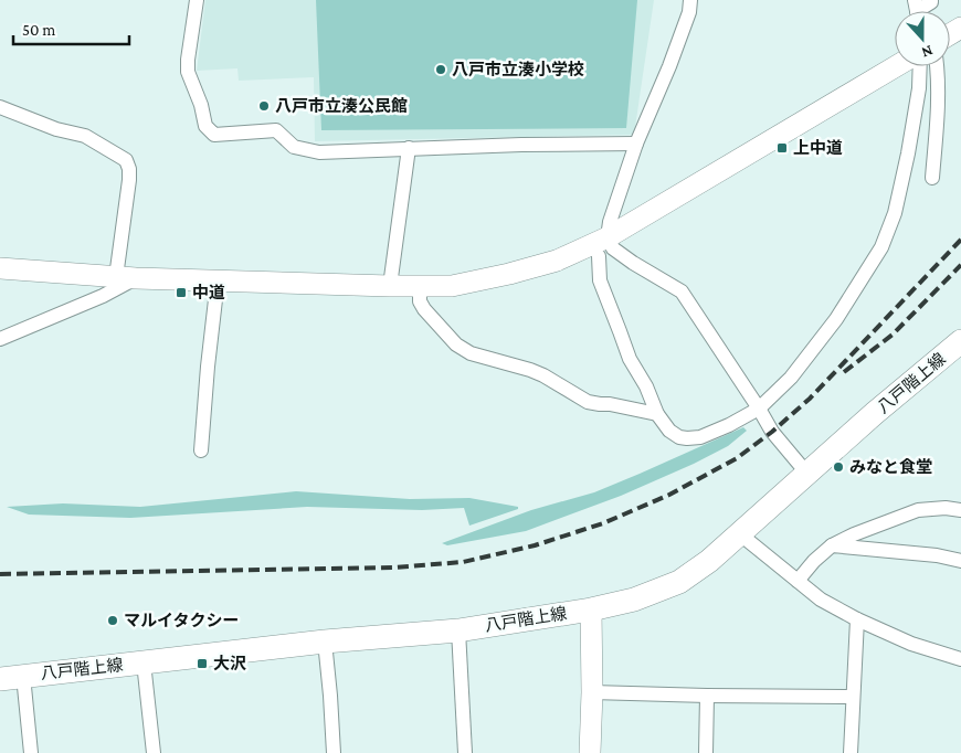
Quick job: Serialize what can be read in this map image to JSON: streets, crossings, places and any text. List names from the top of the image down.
{
  "streets": {
    "main road": ["八戸階上線"]
  },
  "places": {
    "other": [
      "八戸市立湊小学校",
      "八戸市立湊公民館",
      "みなと食堂",
      "マルイタクシー"
    ],
    "transit": ["上中道", "中道", "大沢"]
  },
  "scale_bar": "50 m",
  "north": "bottom"
}
